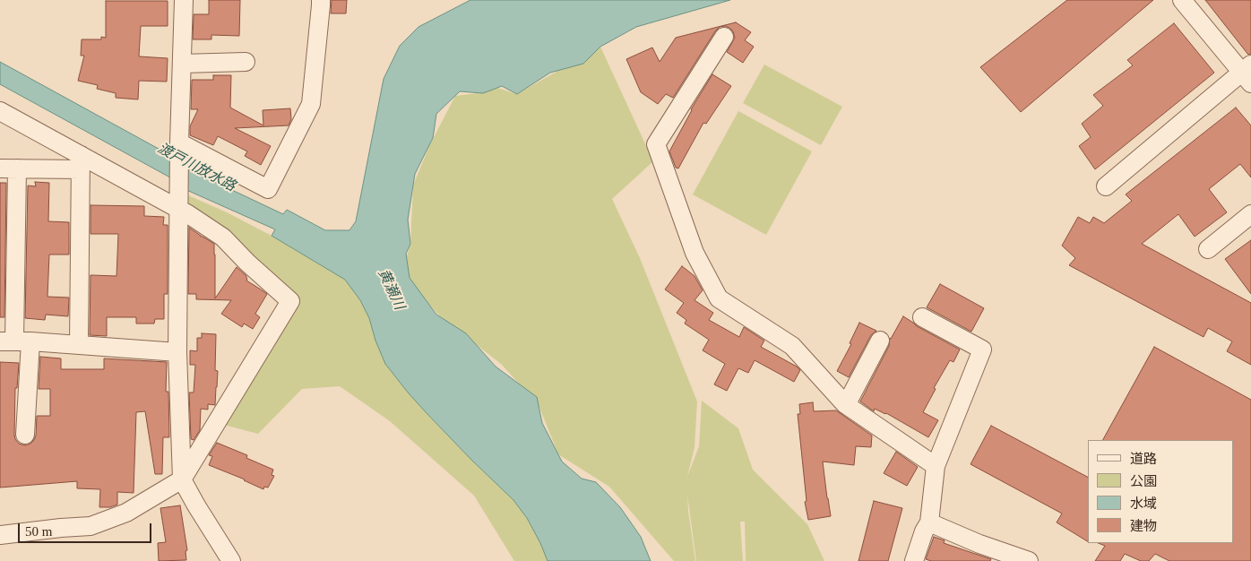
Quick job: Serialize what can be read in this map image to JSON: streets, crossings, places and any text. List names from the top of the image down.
{
  "water": ["渡戸川放水路", "黄瀬川"],
  "legend": [
    "道路",
    "公園",
    "水域",
    "建物"
  ],
  "scale_bar": "50 m"
}
